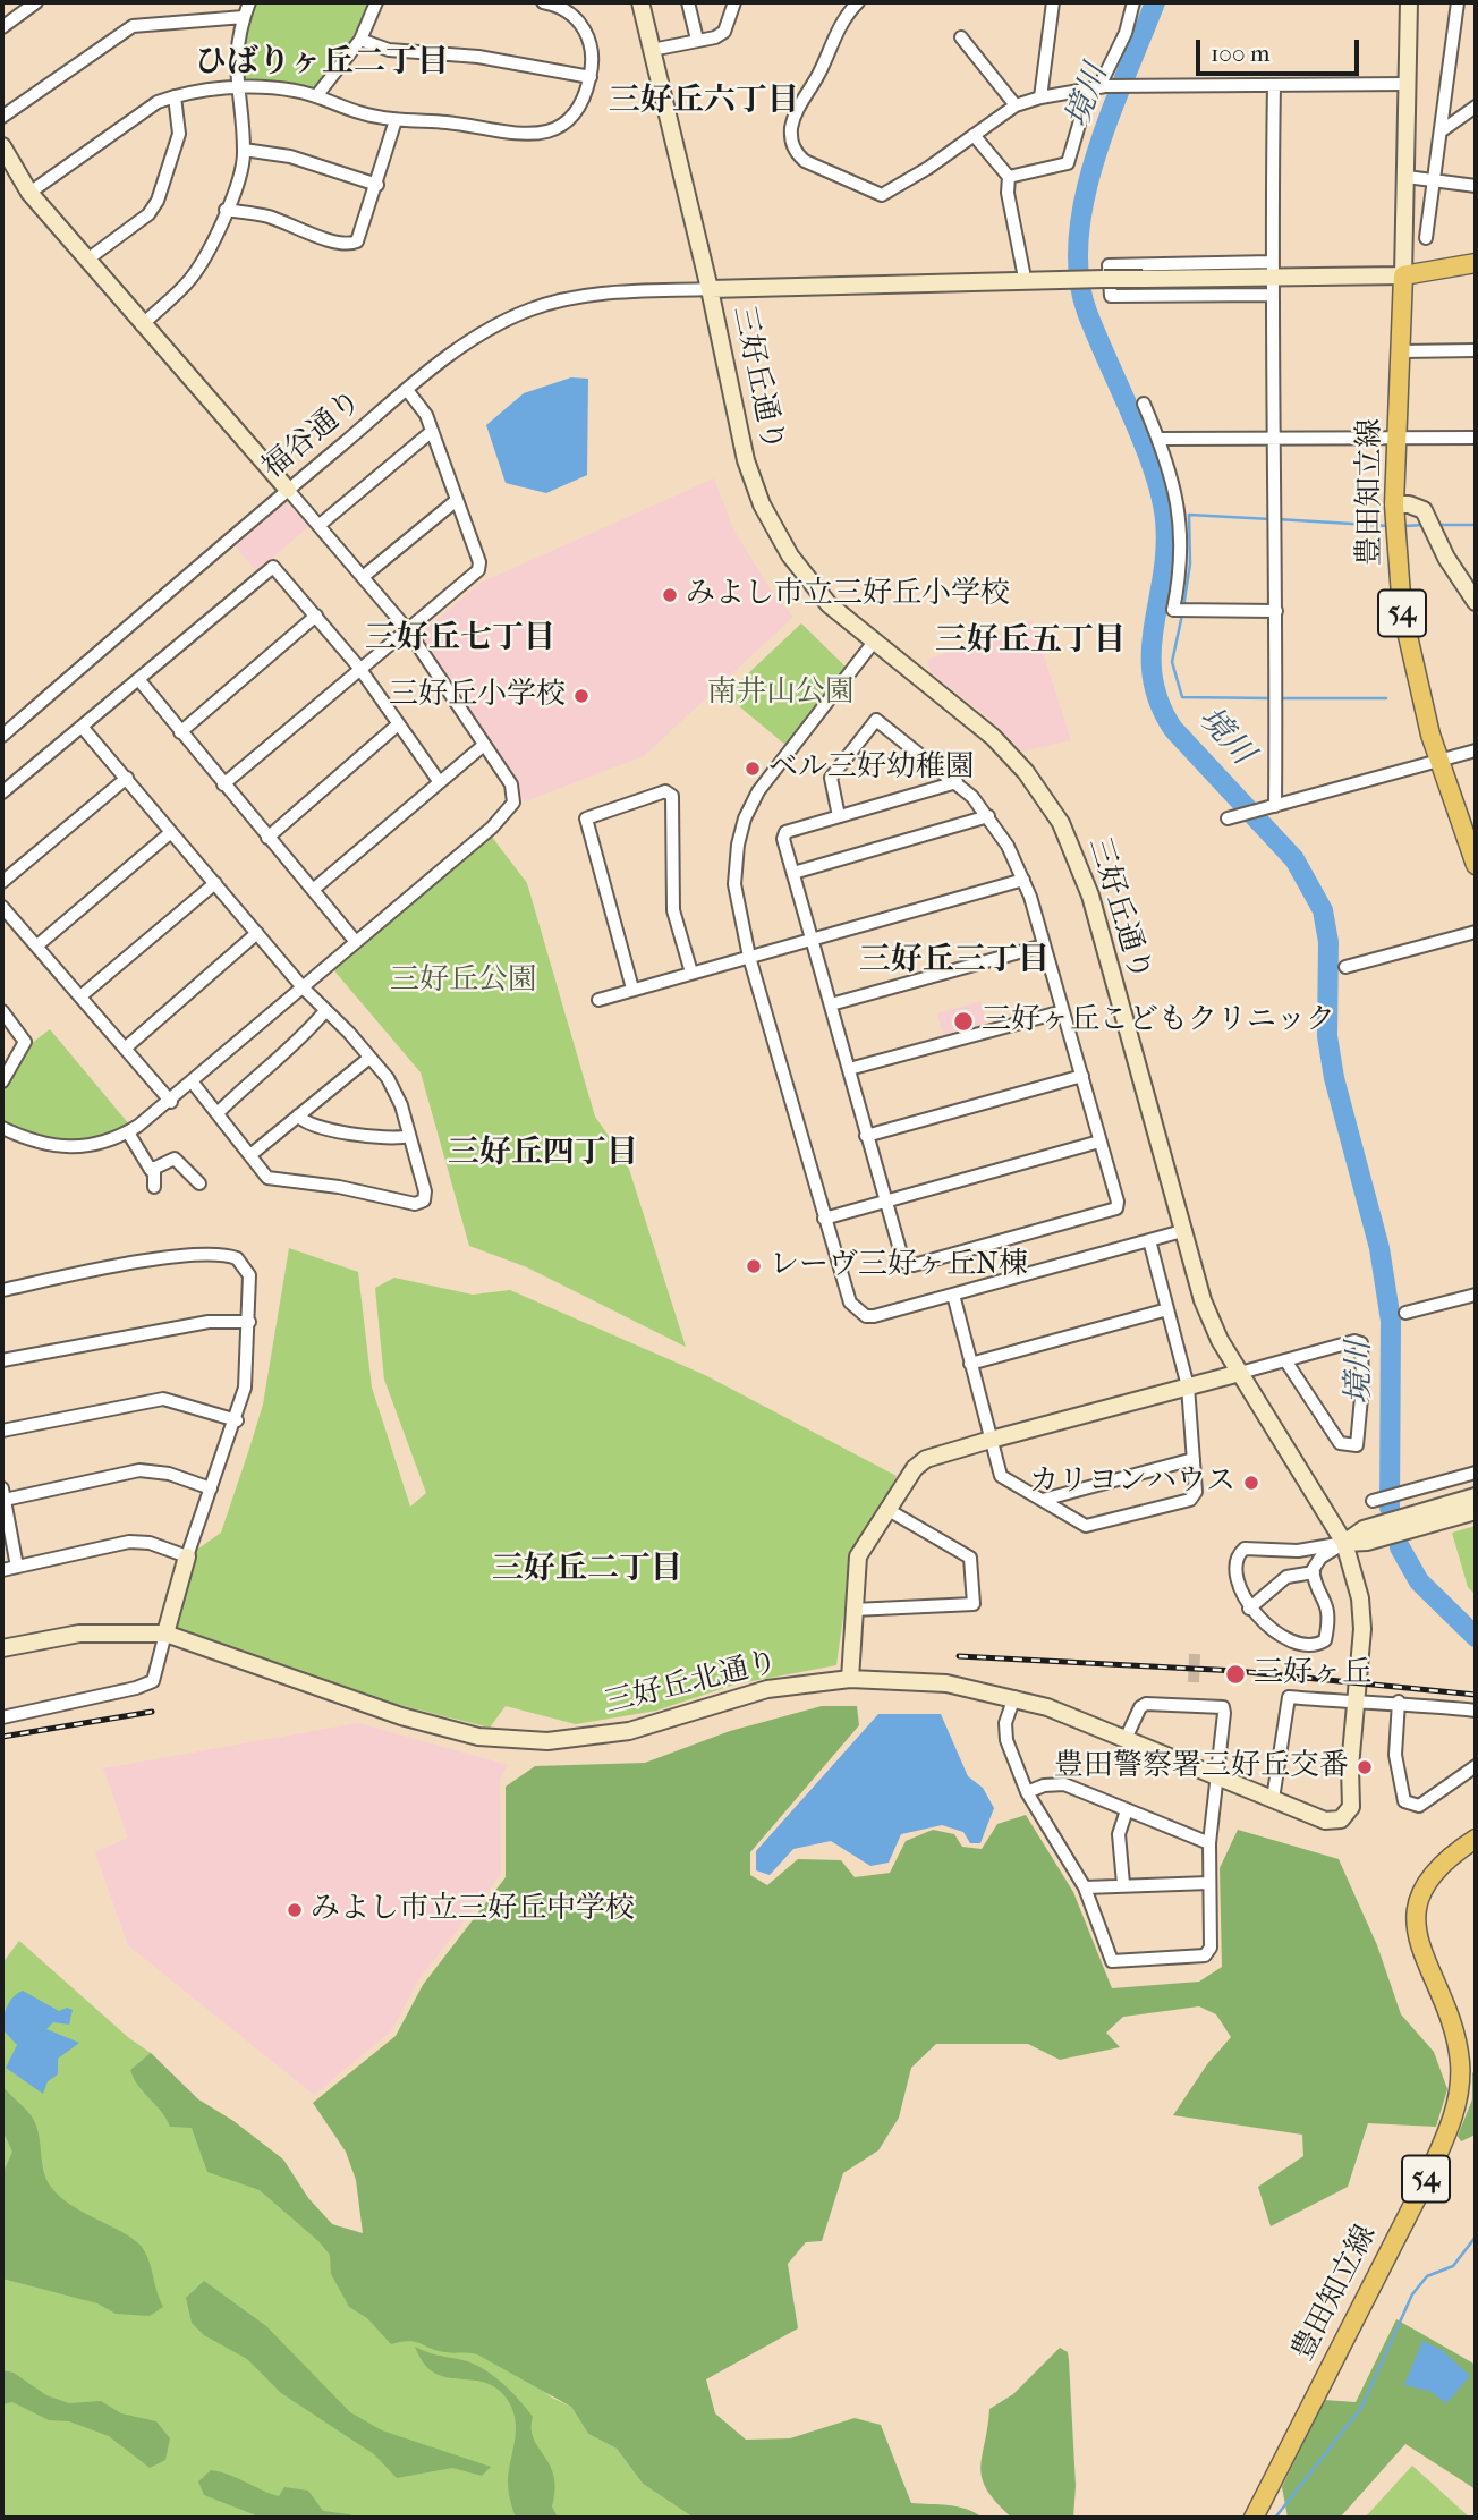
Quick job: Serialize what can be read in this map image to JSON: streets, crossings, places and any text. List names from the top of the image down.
{
  "streets": {
    "main road": ["豊田知立線", "54"],
    "street": ["三好丘通り", "福谷通り", "三好丘北通り"]
  },
  "crossings": [
    ["三好丘通り", "福谷通り"],
    ["三好丘通り", "三好丘北通り"]
  ],
  "districts": [
    "ひばりヶ丘二丁目",
    "三好丘六丁目",
    "三好丘七丁目",
    "三好丘五丁目",
    "三好丘三丁目",
    "三好丘四丁目",
    "三好丘二丁目"
  ],
  "water": ["境川"],
  "parks": ["南井山公園", "三好丘公園"],
  "places": [
    "みよし市立三好丘小学校",
    "三好丘小学校",
    "ベル三好幼稚園",
    "三好ヶ丘こどもクリニック",
    "レーヴ三好ヶ丘N棟",
    "カリヨンハウス",
    "三好ヶ丘",
    "豊田警察署三好丘交番",
    "みよし市立三好丘中学校"
  ],
  "scale_bar": "100 m"
}
